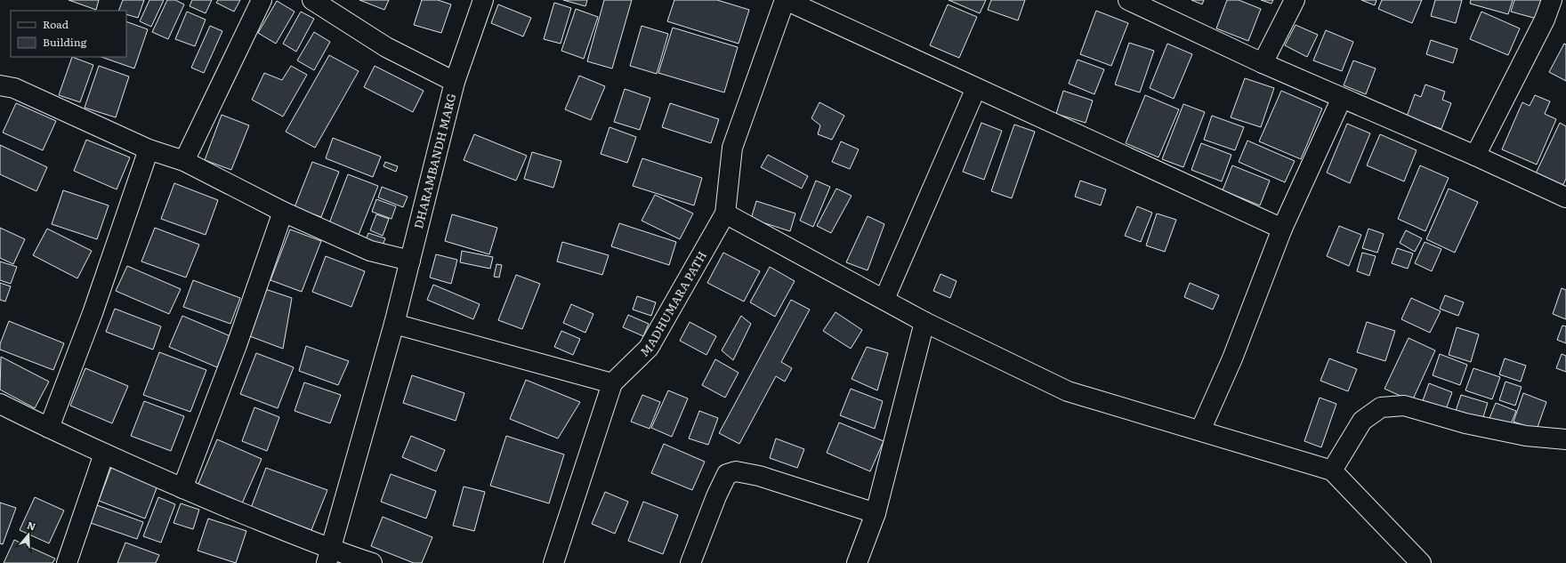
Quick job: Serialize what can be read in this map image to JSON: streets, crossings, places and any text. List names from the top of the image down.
{
  "streets": {
    "street": ["DHARAMBANDH MARG", "MADHUMARA PATH"]
  },
  "legend": ["Road", "Building"],
  "north": "top"
}
